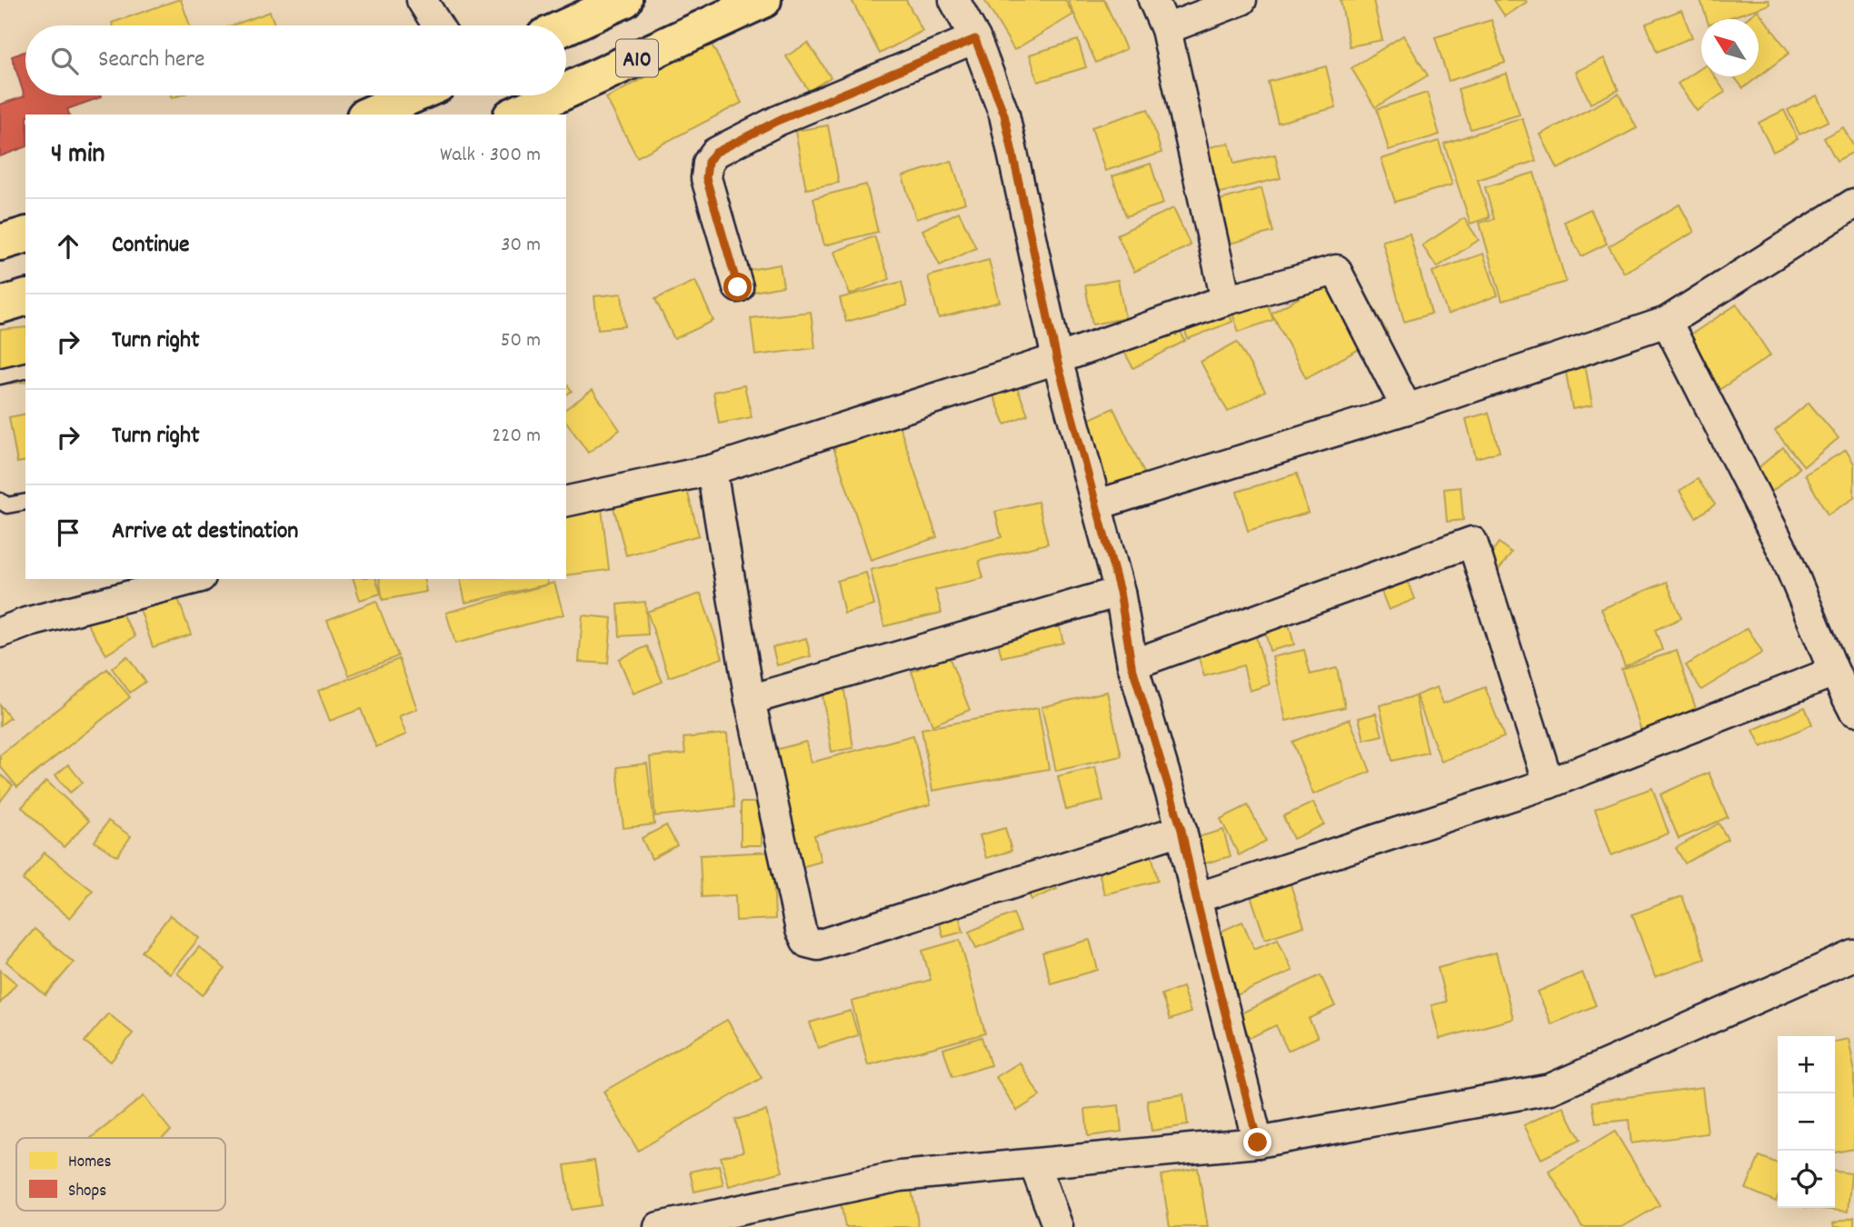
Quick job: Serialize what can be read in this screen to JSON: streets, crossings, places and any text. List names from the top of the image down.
{
  "streets": {
    "highway": ["A10"]
  },
  "legend": ["Homes", "Shops"],
  "north": "top left",
  "page": {
    "search": "Search here",
    "heading": ["4 min", "Walk · 300 m"],
    "list": [
      ["Continue", "30 m"],
      ["Turn right", "50 m"],
      ["Turn right", "220 m"],
      "Arrive at destination"
    ],
    "map_buttons": ["+", "−"]
  }
}
